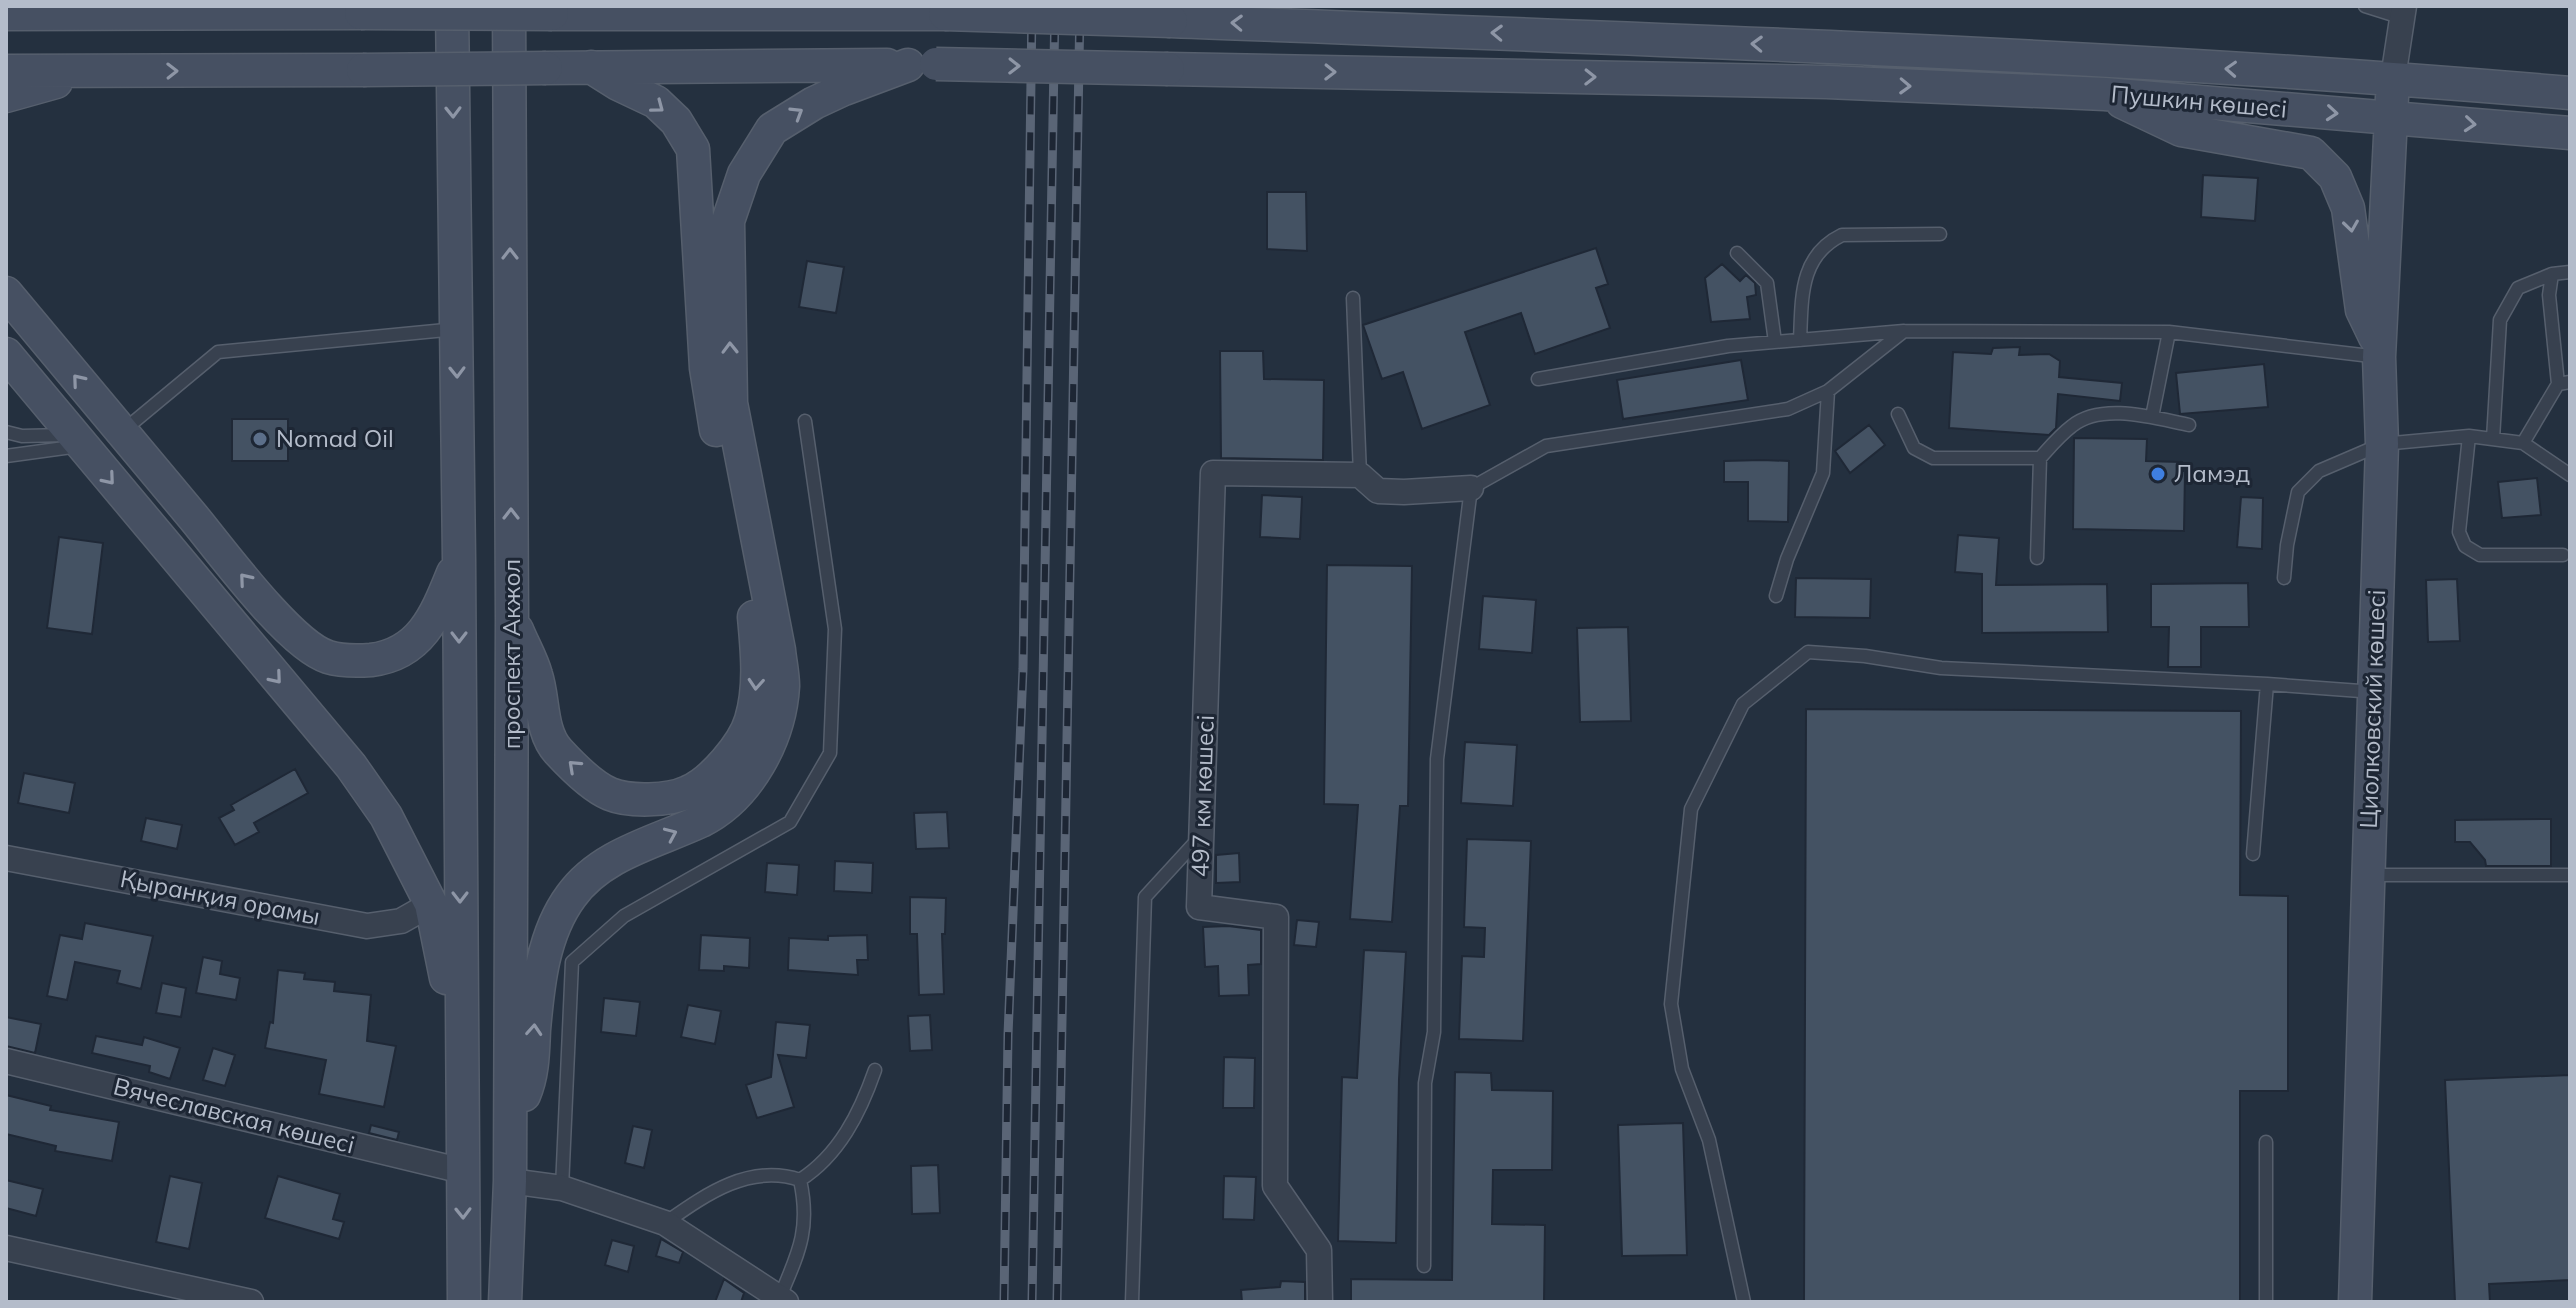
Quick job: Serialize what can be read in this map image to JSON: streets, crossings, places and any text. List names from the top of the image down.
{
  "streets": {
    "main road": ["Пушкин көшесі", "проспект Акжол", "Циолковский көшесі"],
    "street": ["497 км көшесі", "Қыранқия орамы", "Вячеславская көшесі"]
  },
  "crossings": [
    ["Пушкин көшесі", "Циолковский көшесі"]
  ],
  "places": ["Nomad Oil", "Ламэд"]
}
